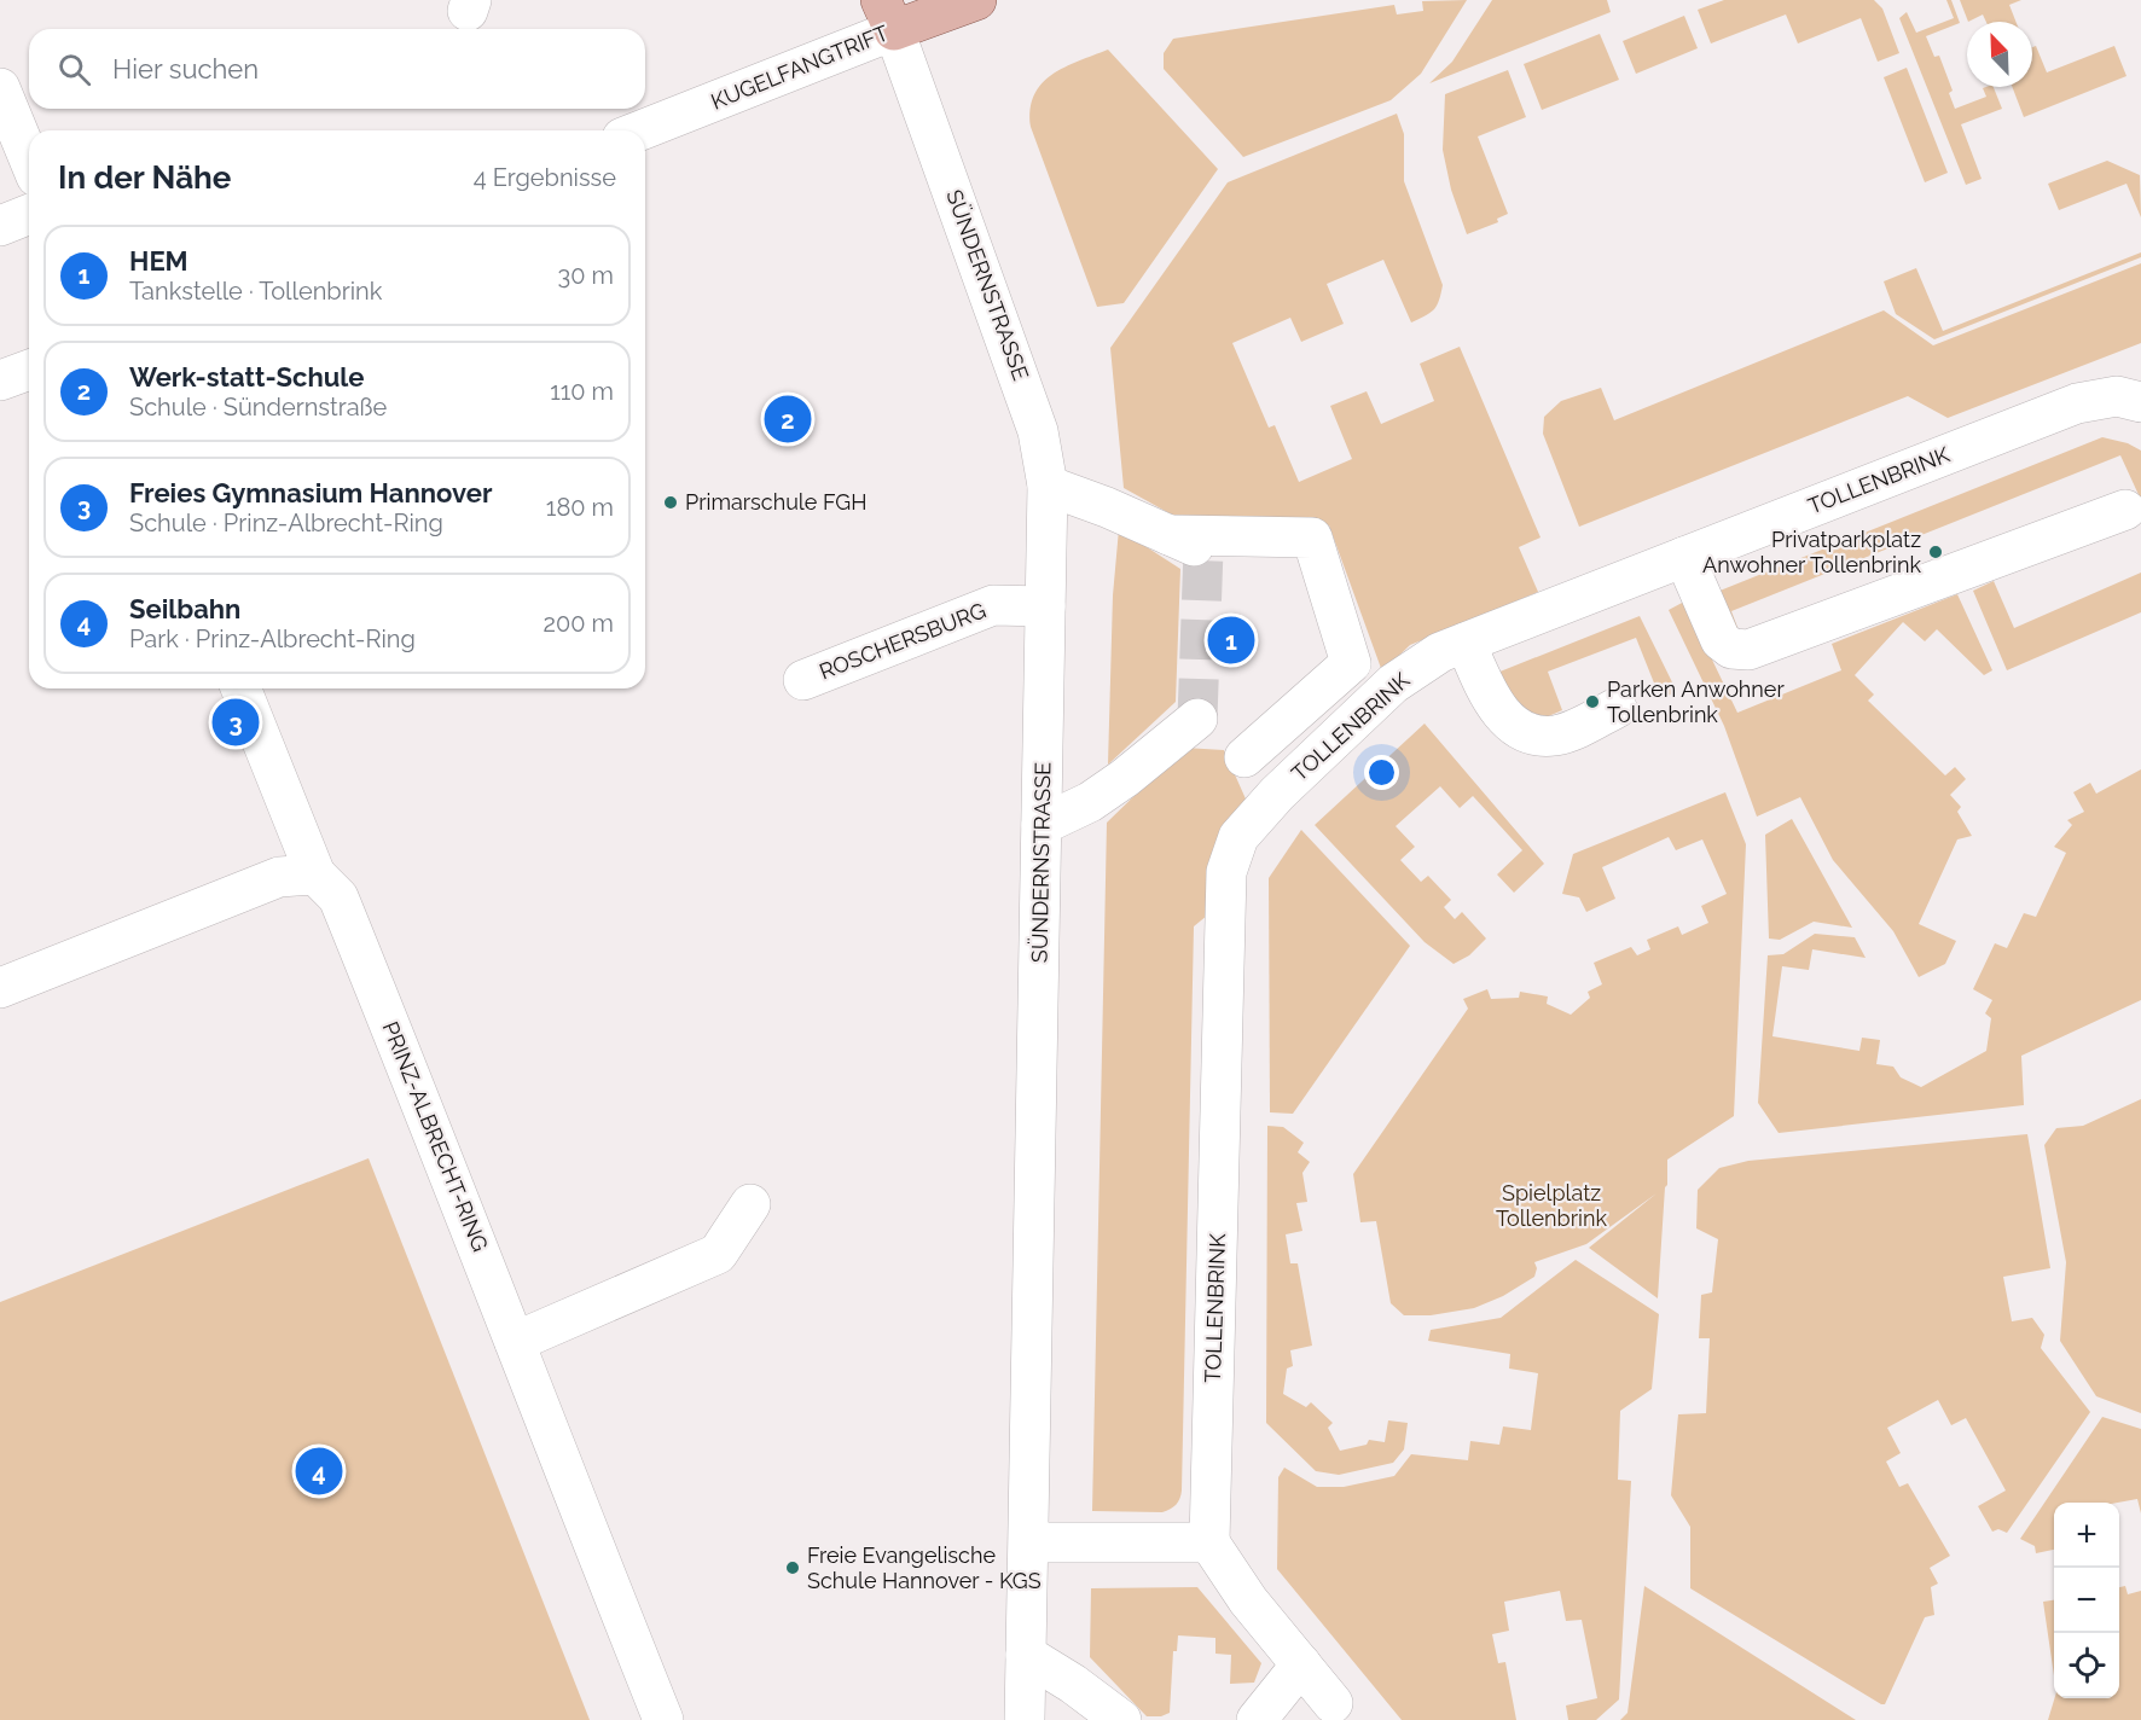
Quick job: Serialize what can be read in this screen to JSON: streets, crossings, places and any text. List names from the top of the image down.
{
  "streets": {
    "main road": ["KUGELFANGTRIFT"],
    "street": [
      "SÜNDERNSTRASSE",
      "TOLLENBRINK",
      "ROSCHERSBURG",
      "PRINZ-ALBRECHT-RING"
    ]
  },
  "crossings": [
    ["KUGELFANGTRIFT", "SÜNDERNSTRASSE"],
    ["SÜNDERNSTRASSE", "ROSCHERSBURG"]
  ],
  "parks": ["Spielplatz Tollenbrink"],
  "places": [
    "Primarschule FGH",
    "Privatparkplatz Anwohner Tollenbrink",
    "Parken Anwohner Tollenbrink",
    "Freie Evangelische Schule Hannover - KGS"
  ],
  "north": "top left",
  "page": {
    "search": "Hier suchen",
    "heading": ["In der Nähe", "4 Ergebnisse"],
    "list": [
      {
        "mark": "1",
        "name": "HEM",
        "note": "Tankstelle · Tollenbrink",
        "value": "30 m"
      },
      {
        "mark": "2",
        "name": "Werk-statt-Schule",
        "note": "Schule · Sündernstraße",
        "value": "110 m"
      },
      {
        "mark": "3",
        "name": "Freies Gymnasium Hannover",
        "note": "Schule · Prinz-Albrecht-Ring",
        "value": "180 m"
      },
      {
        "mark": "4",
        "name": "Seilbahn",
        "note": "Park · Prinz-Albrecht-Ring",
        "value": "200 m"
      }
    ],
    "pins": [
      "2",
      "1",
      "3",
      "4"
    ],
    "map_buttons": ["+", "−"]
  }
}
